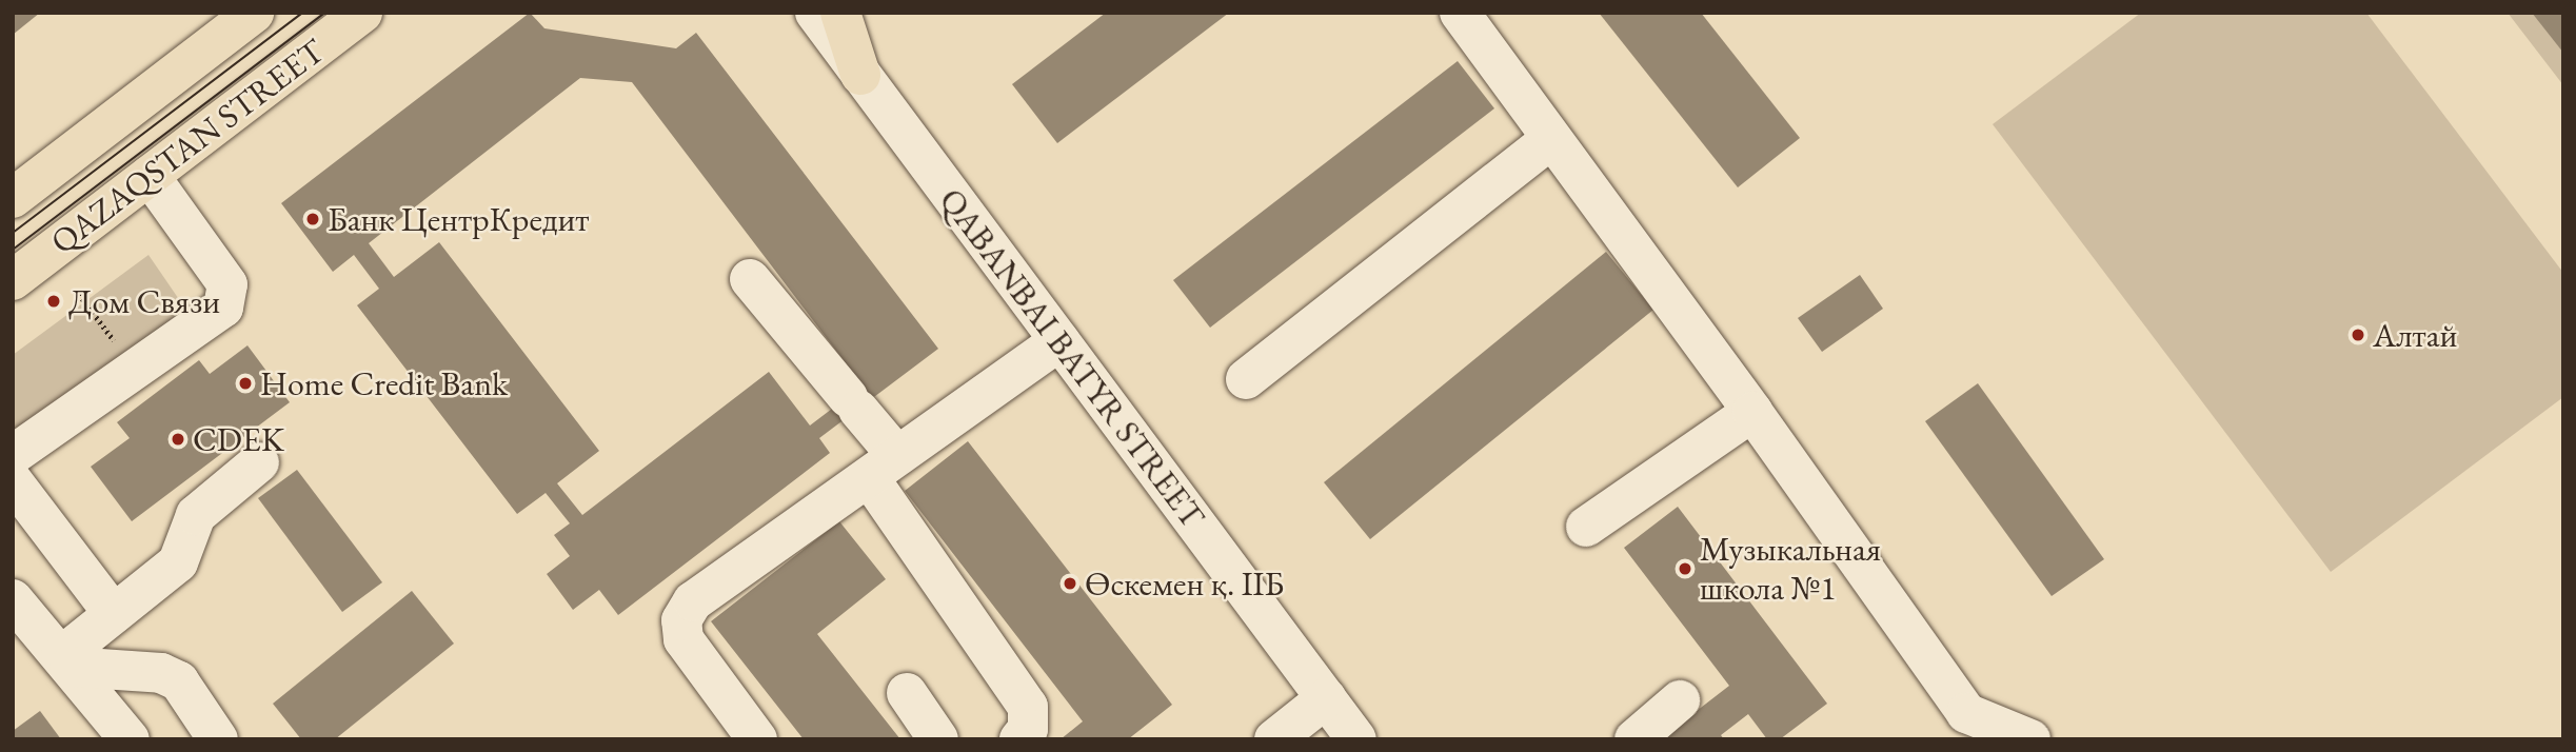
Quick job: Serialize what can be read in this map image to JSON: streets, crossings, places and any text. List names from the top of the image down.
{
  "streets": {
    "main road": ["QAZAQSTAN STREET"],
    "street": ["QABANBAI BATYR STREET"]
  },
  "places": [
    "Банк ЦентрКредит",
    "Дом Связи",
    "Алтай",
    "Home Credit Bank",
    "CDEK",
    "Музыкальная школа №1",
    "Өскемен қ. ІІБ"
  ]
}
